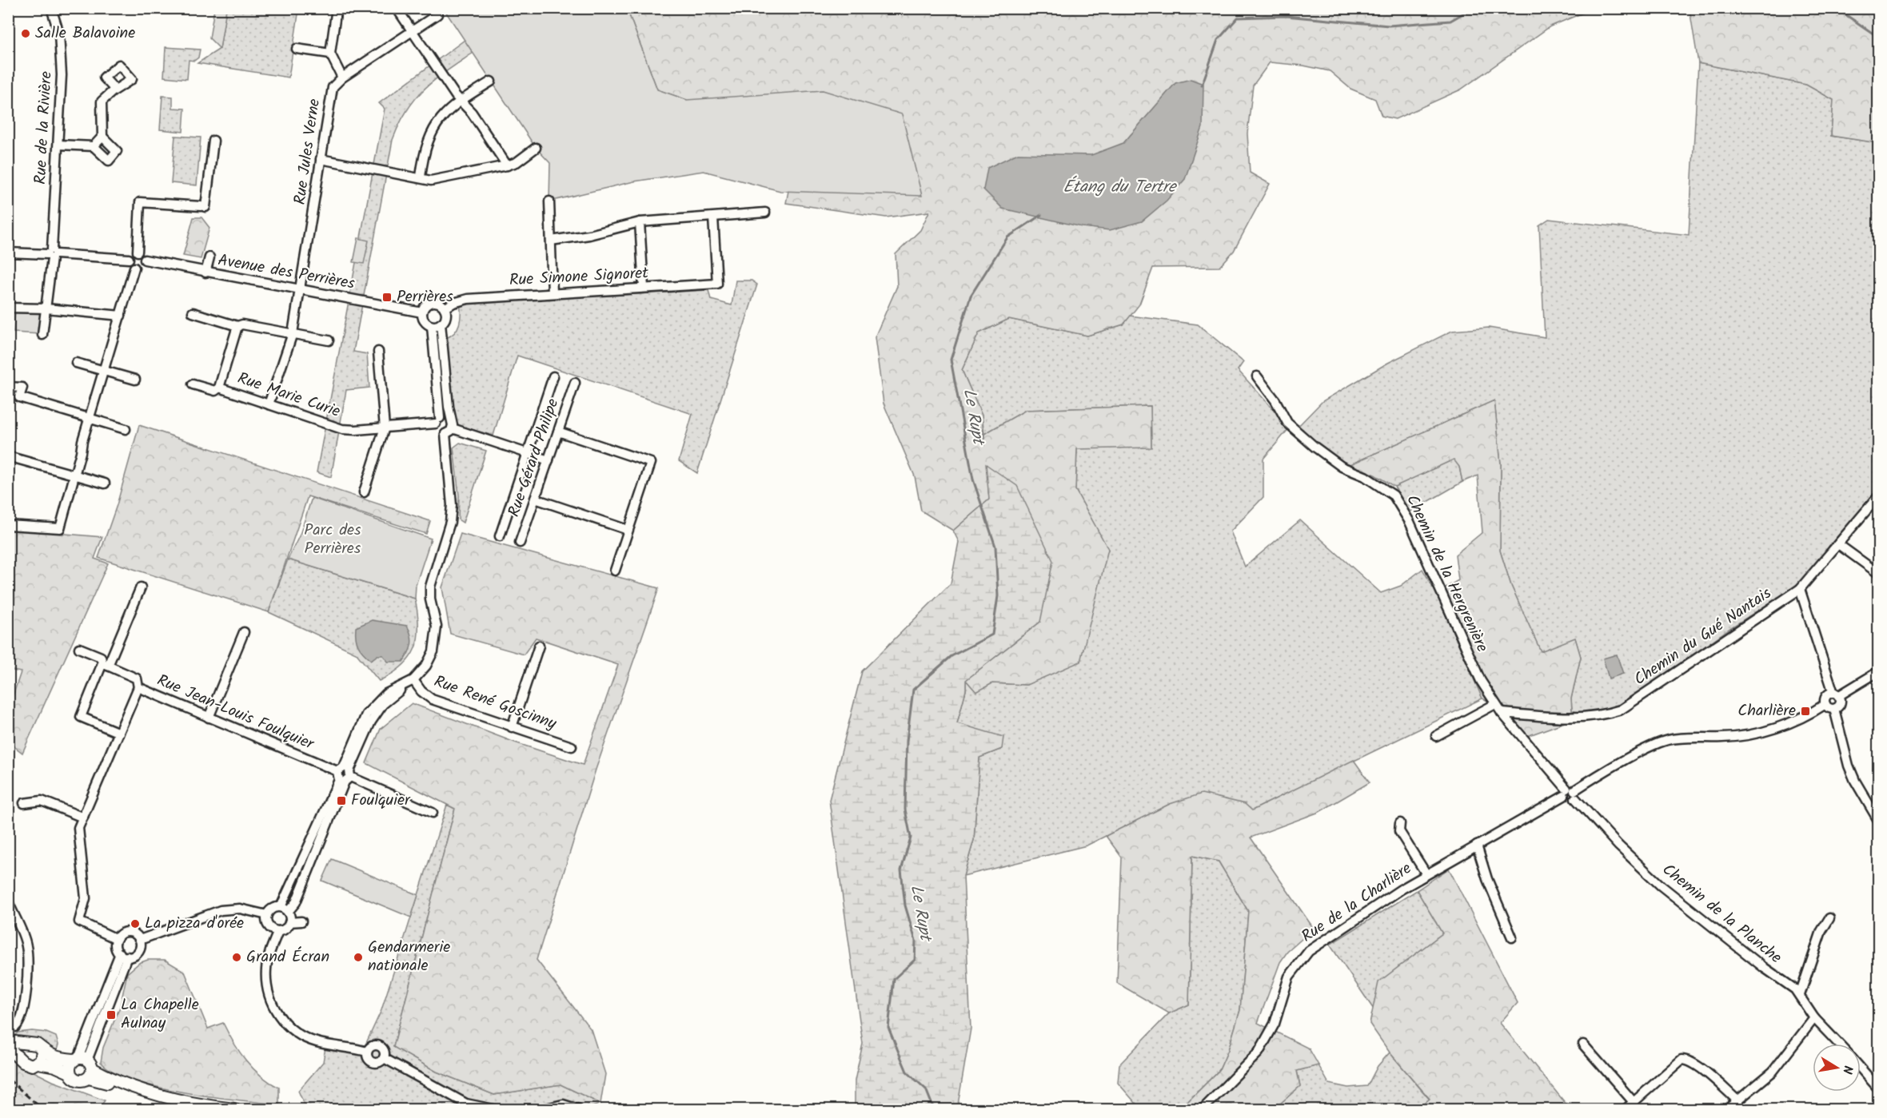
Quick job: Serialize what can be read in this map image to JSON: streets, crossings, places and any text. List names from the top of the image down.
{
  "streets": {
    "street": [
      "Rue de la Rivière",
      "Rue Jules Verne",
      "Avenue des Perrières",
      "Rue Simone Signoret",
      "Rue Marie Curie",
      "Rue Gérard Philipe",
      "Chemin de la Hergrenière",
      "Chemin du Gué Nantais",
      "Rue René Goscinny",
      "Rue Jean-Louis Foulquier",
      "Rue de la Charlière",
      "Chemin de la Planche"
    ]
  },
  "crossings": [
    ["Rue Jules Verne", "Avenue des Perrières"],
    ["Rue Jules Verne", "Rue Marie Curie"],
    ["Avenue des Perrières", "Rue Simone Signoret"],
    ["Rue Marie Curie", "Rue Gérard Philipe"],
    ["Chemin de la Hergrenière", "Chemin du Gué Nantais"],
    ["Chemin de la Hergrenière", "Rue de la Charlière"],
    ["Chemin de la Hergrenière", "Chemin de la Planche"],
    ["Rue de la Charlière", "Chemin de la Planche"]
  ],
  "water": ["Étang du Tertre", "Le Rupt"],
  "parks": ["Parc des Perrières"],
  "places": {
    "other": [
      "Salle Balavoine",
      "La pizza d'orée",
      "Grand Écran",
      "Gendarmerie nationale"
    ],
    "transit": [
      "Perrières",
      "Charlière",
      "Foulquier",
      "La Chapelle Aulnay"
    ]
  },
  "north": "right"
}
